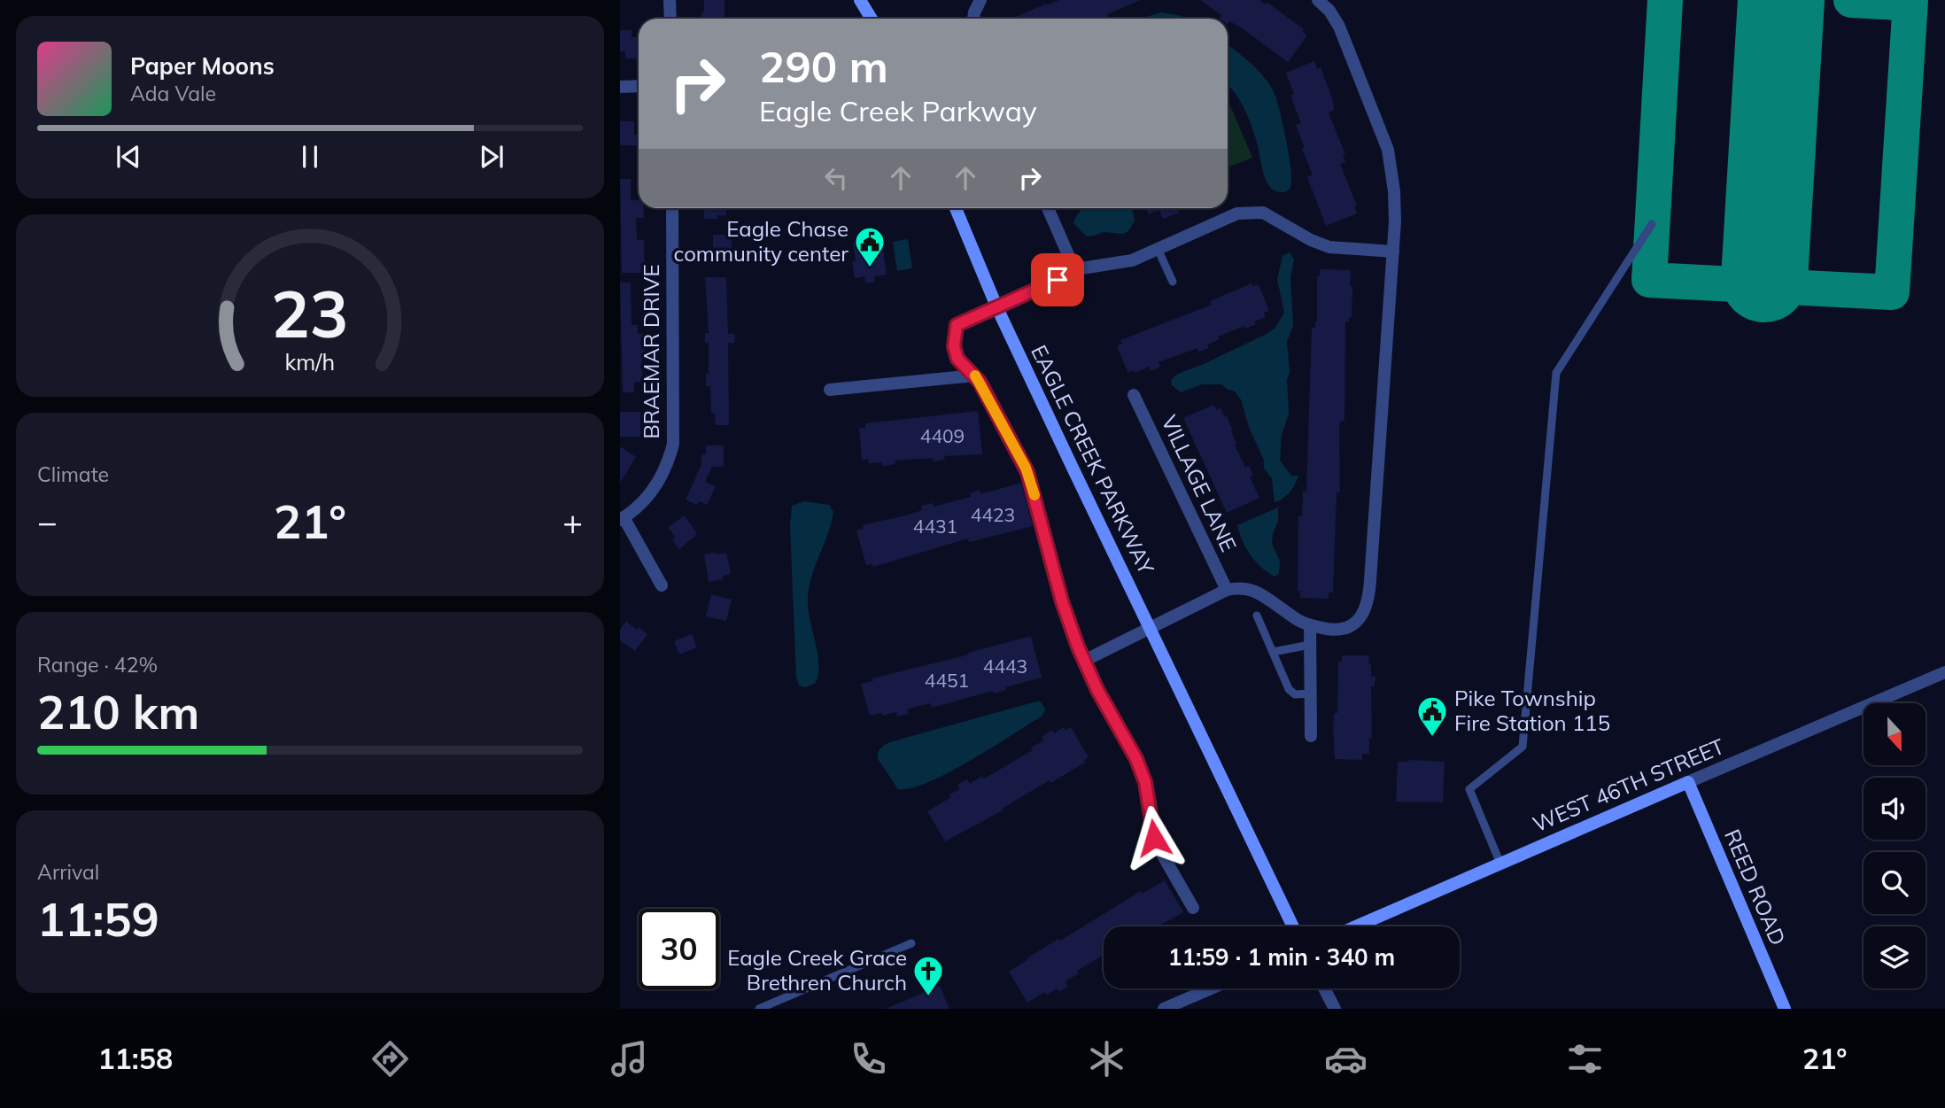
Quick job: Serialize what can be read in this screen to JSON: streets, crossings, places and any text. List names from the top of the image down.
{
  "streets": {
    "main road": ["EAGLE CREEK PARKWAY", "WEST 46TH STREET", "REED ROAD"],
    "street": ["BRAEMAR DRIVE", "VILLAGE LANE"]
  },
  "crossings": [
    ["WEST 46TH STREET", "REED ROAD"]
  ],
  "places": {
    "public building": ["Eagle Chase community center", "Pike Township Fire Station 115"],
    "church": ["Eagle Creek Grace Brethren Church"]
  },
  "house_numbers": [
    "4409",
    "4423",
    "4431",
    "4443",
    "4451"
  ],
  "north": "bottom",
  "page": {
    "turn": ["290 m", "Eagle Creek Parkway"],
    "song": ["Paper Moons", "Ada Vale"],
    "tile": [
      "Climate",
      ["Range · 42%", "210 km"],
      ["Arrival", "11:59"]
    ],
    "heat": ["−", "21°", "+"],
    "limit": "30",
    "trip": "11:59 · 1 min · 340 m",
    "tabs": ["11:58", "21°"],
    "gauge": ["23", "km/h"]
  }
}
